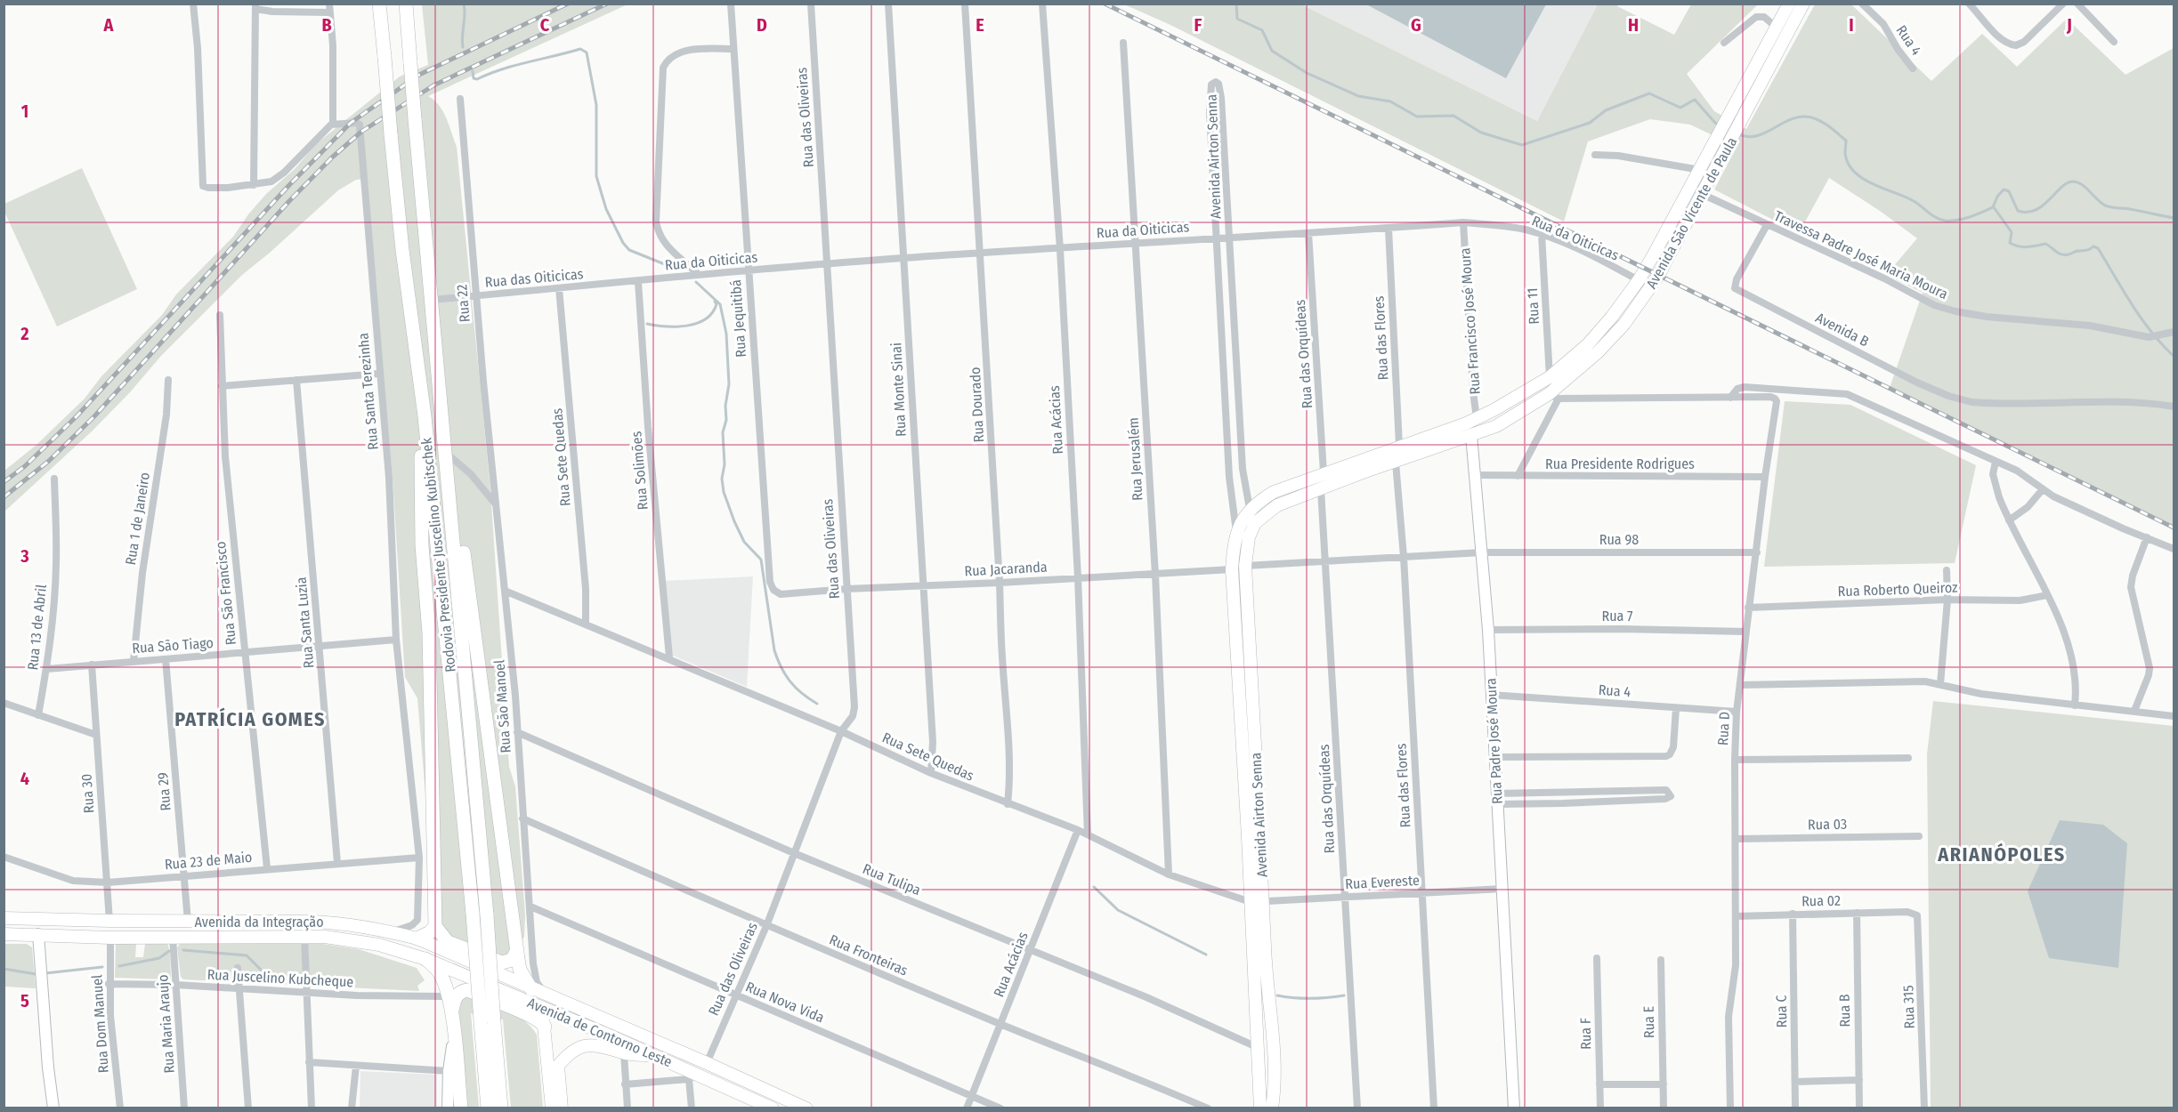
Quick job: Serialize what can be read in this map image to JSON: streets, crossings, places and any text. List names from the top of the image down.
{
  "streets": {
    "highway": ["Rodovia Presidente Juscelino Kubitschek"],
    "main road": [
      "Avenida Airton Senna",
      "Avenida São Vicente de Paula",
      "Avenida da Integração",
      "Avenida de Contorno Leste"
    ],
    "street": [
      "Rua 4",
      "Rua das Oliveiras",
      "Rua da Oiticicas",
      "Travessa Padre José Maria Moura",
      "Rua das Oiticicas",
      "Rua 22",
      "Rua 11",
      "Rua Jequitibá",
      "Rua Francisco José Moura",
      "Avenida B",
      "Rua das Flores",
      "Rua das Orquídeas",
      "Rua Monte Sinai",
      "Rua Santa Terezinha",
      "Rua Dourado",
      "Rua Acácias",
      "Rua Sete Quedas",
      "Rua Jerusalém",
      "Rua Presidente Rodrigues",
      "Rua Solimões",
      "Rua 1 de Janeiro",
      "Rua 98",
      "Rua Jacaranda",
      "Rua Roberto Queiroz",
      "Rua São Francisco",
      "Rua 7",
      "Rua Santa Luzia",
      "Rua 13 de Abril",
      "Rua São Tiago",
      "Rua São Manoel",
      "Rua D",
      "Rua Padre José Moura",
      "Rua 29",
      "Rua 30",
      "Rua 03",
      "Rua 23 de Maio",
      "Rua Tulipa",
      "Rua Evereste",
      "Rua 02",
      "Rua Fronteiras",
      "Rua Juscelino Kubcheque",
      "Rua Nova Vida",
      "Rua 315",
      "Rua B",
      "Rua C",
      "Rua E",
      "Rua Dom Manuel",
      "Rua Maria Araujo",
      "Rua F"
    ]
  },
  "crossings": [
    ["Rua 4", "Rua D"],
    ["Rua 4", "Rua Padre José Moura"],
    ["Rua das Oliveiras", "Rua da Oiticicas"],
    ["Rua das Oliveiras", "Rua Sete Quedas"],
    ["Rua das Oliveiras", "Rua Jacaranda"],
    ["Rua das Oliveiras", "Rua Tulipa"],
    ["Rua das Oliveiras", "Rua Fronteiras"],
    ["Rua das Oliveiras", "Rua Nova Vida"],
    ["Rua das Oliveiras", "Avenida de Contorno Leste"],
    ["Avenida Airton Senna", "Avenida São Vicente de Paula"],
    ["Avenida Airton Senna", "Rua da Oiticicas"],
    ["Avenida Airton Senna", "Rua Sete Quedas"],
    ["Avenida Airton Senna", "Rua Jacaranda"],
    ["Avenida Airton Senna", "Rua Tulipa"],
    ["Avenida Airton Senna", "Rua Evereste"],
    ["Avenida São Vicente de Paula", "Rua da Oiticicas"],
    ["Avenida São Vicente de Paula", "Travessa Padre José Maria Moura"],
    ["Avenida São Vicente de Paula", "Rua 11"],
    ["Avenida São Vicente de Paula", "Rua Francisco José Moura"],
    ["Avenida São Vicente de Paula", "Rua das Flores"],
    ["Avenida São Vicente de Paula", "Rua das Orquídeas"],
    ["Avenida São Vicente de Paula", "Rua Padre José Moura"],
    ["Rua da Oiticicas", "Rua das Oiticicas"],
    ["Rua da Oiticicas", "Rua 11"],
    ["Rua da Oiticicas", "Rua Jequitibá"],
    ["Rua da Oiticicas", "Rua Francisco José Moura"],
    ["Rua da Oiticicas", "Rua das Flores"],
    ["Rua da Oiticicas", "Rua das Orquídeas"],
    ["Rua da Oiticicas", "Rua Monte Sinai"],
    ["Rua da Oiticicas", "Rua Dourado"],
    ["Rua da Oiticicas", "Rua Acácias"],
    ["Rua da Oiticicas", "Rua Jerusalém"],
    ["Rua da Oiticicas", "Rua Solimões"],
    ["Travessa Padre José Maria Moura", "Avenida B"],
    ["Rua das Oiticicas", "Rua 22"],
    ["Rua das Oiticicas", "Rua Sete Quedas"],
    ["Rua das Oiticicas", "Rua Solimões"],
    ["Rua das Oiticicas", "Rodovia Presidente Juscelino Kubitschek"],
    ["Rua 22", "Rua São Manoel"],
    ["Rua Jequitibá", "Rua Jacaranda"],
    ["Rua das Flores", "Rua Evereste"],
    ["Rua das Orquídeas", "Rua Evereste"],
    ["Rua Monte Sinai", "Rua Sete Quedas"],
    ["Rua Monte Sinai", "Rua Jacaranda"],
    ["Rua Santa Terezinha", "Rua São Tiago"],
    ["Rua Santa Terezinha", "Rua 23 de Maio"],
    ["Rua Dourado", "Rua Sete Quedas"],
    ["Rua Dourado", "Rua Jacaranda"],
    ["Rua Acácias", "Rua Sete Quedas"],
    ["Rua Acácias", "Rua Jacaranda"],
    ["Rua Acácias", "Rua Tulipa"],
    ["Rua Acácias", "Rua Fronteiras"],
    ["Rua Acácias", "Rua Nova Vida"],
    ["Rua Sete Quedas", "Rua Jerusalém"],
    ["Rua Sete Quedas", "Rua Solimões"],
    ["Rua Sete Quedas", "Rua São Manoel"],
    ["Rua Sete Quedas", "Rua Evereste"],
    ["Rua Jerusalém", "Rua Jacaranda"],
    ["Rua Presidente Rodrigues", "Rua D"],
    ["Rua Presidente Rodrigues", "Rua Padre José Moura"],
    ["Rua 1 de Janeiro", "Rua São Tiago"],
    ["Rua 98", "Rua D"],
    ["Rua 98", "Rua Padre José Moura"],
    ["Rua Roberto Queiroz", "Rua D"],
    ["Rua São Francisco", "Rua São Tiago"],
    ["Rua São Francisco", "Rua 23 de Maio"],
    ["Rua 7", "Rua D"],
    ["Rua 7", "Rua Padre José Moura"],
    ["Rua Santa Luzia", "Rua São Tiago"],
    ["Rua Santa Luzia", "Rua 23 de Maio"],
    ["Rua 13 de Abril", "Rua São Tiago"],
    ["Rua São Tiago", "Rua 29"],
    ["Rua São Tiago", "Rua 30"],
    ["Rua São Manoel", "Rua Tulipa"],
    ["Rua São Manoel", "Rua Fronteiras"],
    ["Rua São Manoel", "Rua Nova Vida"],
    ["Rua São Manoel", "Avenida de Contorno Leste"],
    ["Rua D", "Rua 03"],
    ["Rua D", "Rua 02"],
    ["Rua Padre José Moura", "Rua Evereste"],
    ["Rua 29", "Rua 23 de Maio"],
    ["Rua 29", "Avenida da Integração"],
    ["Rua 30", "Rua 23 de Maio"],
    ["Rua 30", "Avenida da Integração"],
    ["Rua 02", "Rua 315"],
    ["Rua 02", "Rua B"],
    ["Rua 02", "Rua C"],
    ["Avenida da Integração", "Rua Dom Manuel"],
    ["Avenida da Integração", "Rua Maria Araujo"],
    ["Avenida da Integração", "Avenida de Contorno Leste"],
    ["Rua Juscelino Kubcheque", "Rua Dom Manuel"],
    ["Rua Juscelino Kubcheque", "Rua Maria Araujo"]
  ],
  "districts": ["PATRÍCIA GOMES", "ARIANÓPOLES"],
  "grid": {
    "columns": [
      "A",
      "B",
      "C",
      "D",
      "E",
      "F",
      "G",
      "H",
      "I",
      "J"
    ],
    "rows": [
      "1",
      "2",
      "3",
      "4",
      "5"
    ]
  }
}
